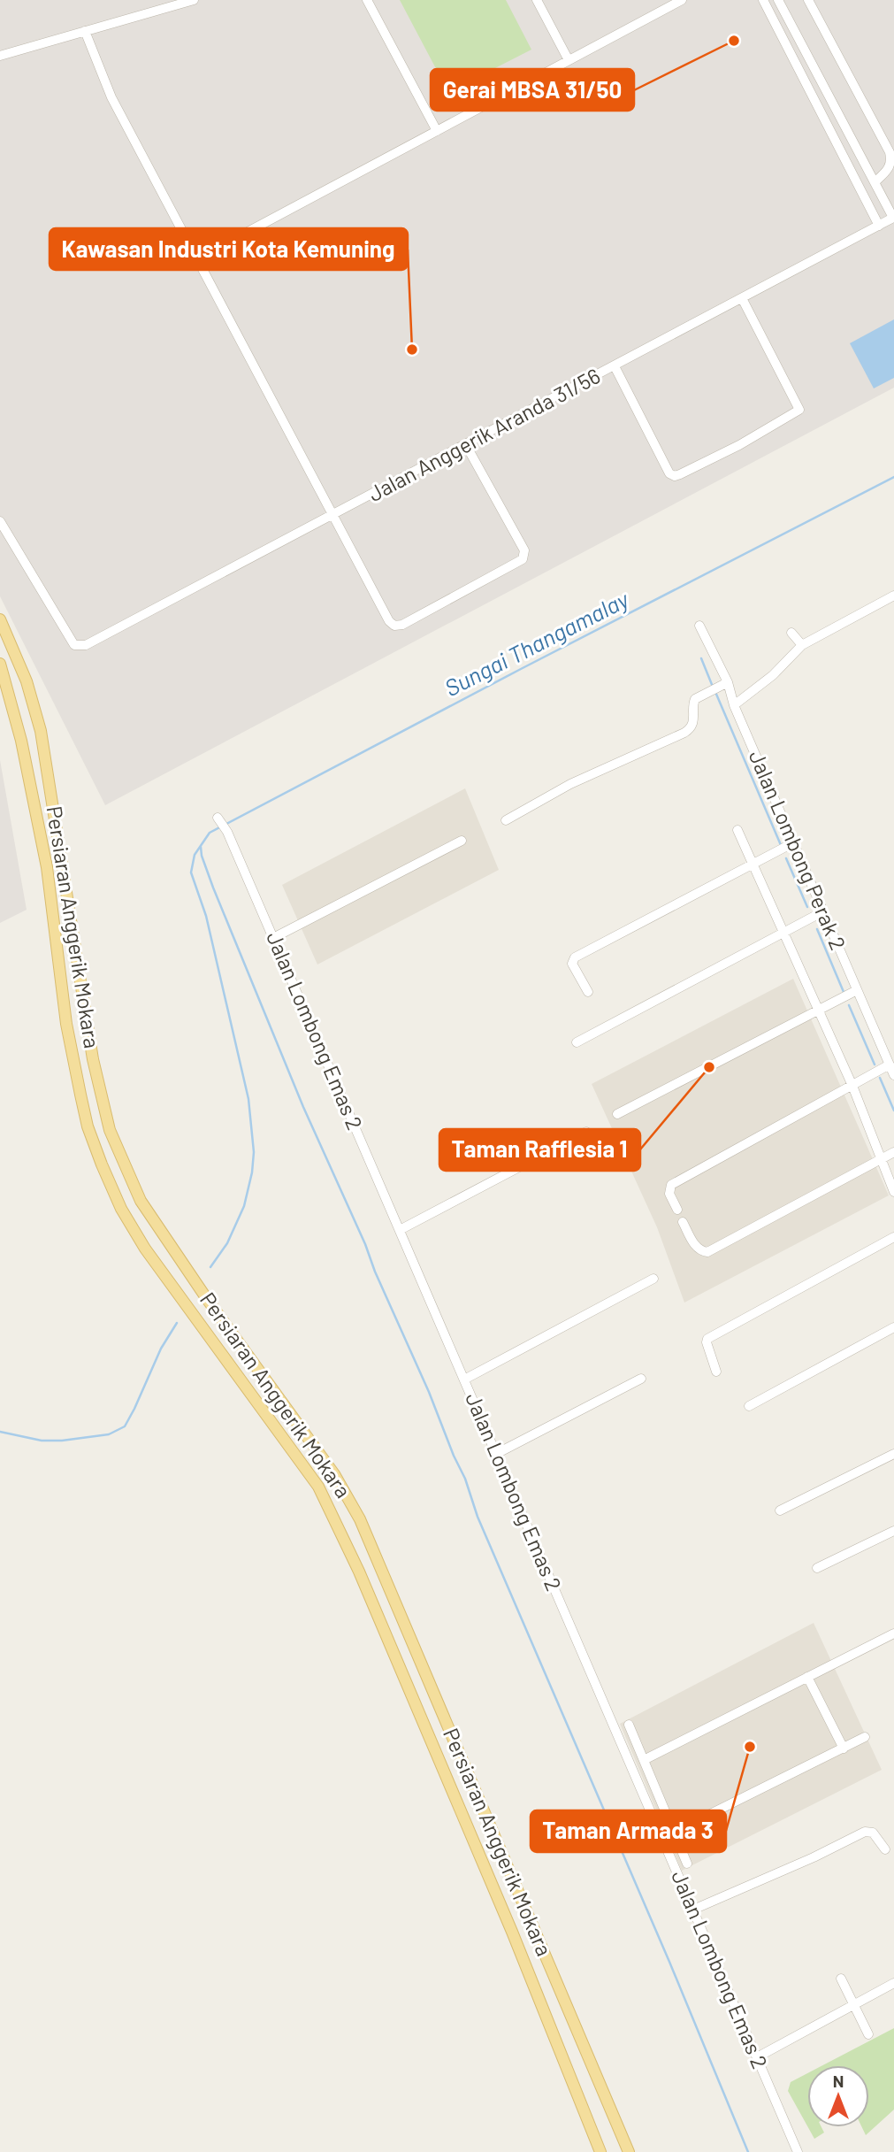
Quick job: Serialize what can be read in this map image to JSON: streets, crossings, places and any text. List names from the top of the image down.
{
  "streets": {
    "main road": ["Persiaran Anggerik Mokara"],
    "street": ["Jalan Anggerik Aranda 31/56", "Jalan Lombong Perak 2", "Jalan Lombong Emas 2"]
  },
  "water": ["Sungai Thangamalay"],
  "places": [
    "Gerai MBSA 31/50",
    "Kawasan Industri Kota Kemuning",
    "Taman Rafflesia 1",
    "Taman Armada 3"
  ],
  "north": "top"
}
